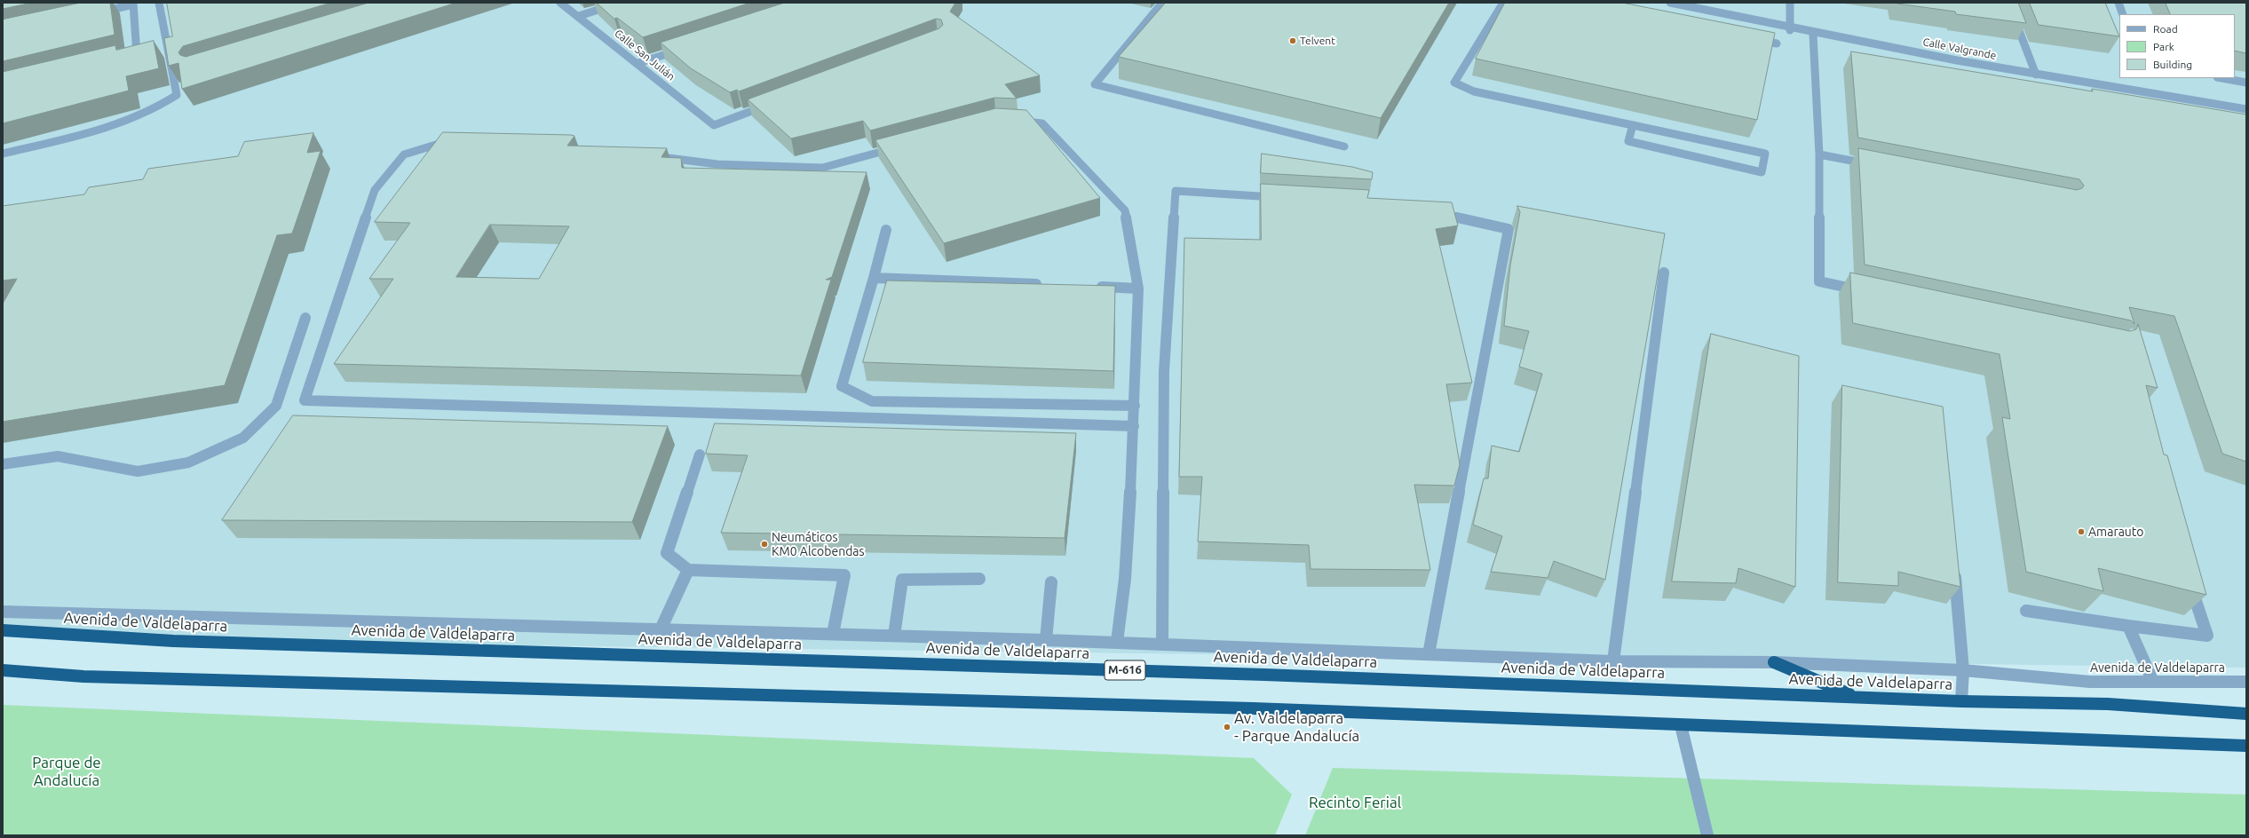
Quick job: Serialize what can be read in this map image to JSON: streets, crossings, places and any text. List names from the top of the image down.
{
  "streets": {
    "highway": ["Avenida de Valdelaparra", "M-616"],
    "street": ["Calle Valgrande", "Calle San Julián"]
  },
  "parks": ["Parque de Andalucía", "Recinto Ferial"],
  "places": [
    "Telvent",
    "Amarauto",
    "Neumáticos KM0 Alcobendas",
    "Av. Valdelaparra - Parque Andalucía"
  ],
  "legend": ["Road", "Park", "Building"]
}
